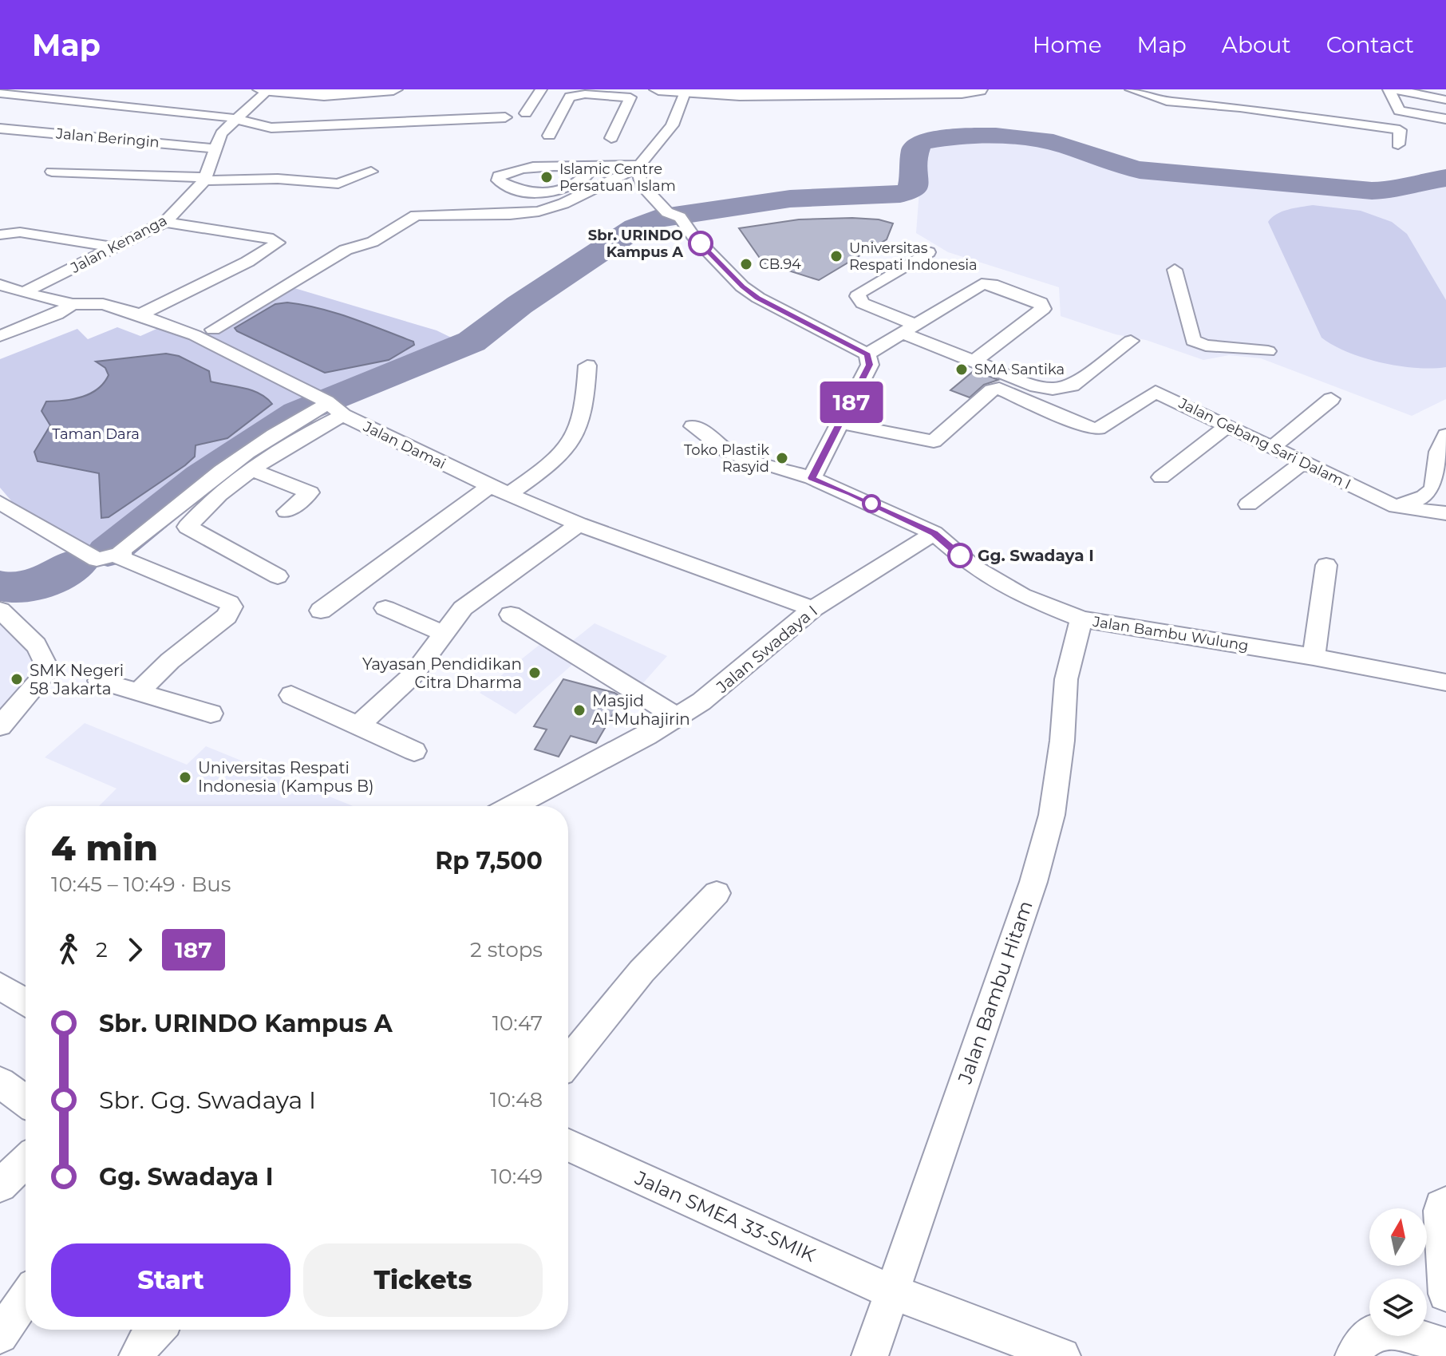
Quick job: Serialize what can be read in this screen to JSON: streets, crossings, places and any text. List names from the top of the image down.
{
  "streets": {
    "street": [
      "Jalan Beringin",
      "Jalan Kenanga",
      "Jalan Gebang Sari Dalam I",
      "Jalan Damai",
      "Jalan Bambu Wulung",
      "Jalan Swadaya I",
      "Jalan Bambu Hitam",
      "Jalan SMEA 33-SMIK"
    ]
  },
  "crossings": [
    ["Jalan Beringin", "Jalan Kenanga"],
    ["Jalan Kenanga", "Jalan Damai"],
    ["Jalan Damai", "Jalan Swadaya I"],
    ["Jalan Bambu Wulung", "Jalan Swadaya I"],
    ["Jalan Bambu Wulung", "Jalan Bambu Hitam"],
    ["Jalan Bambu Hitam", "Jalan SMEA 33-SMIK"]
  ],
  "parks": ["Taman Dara"],
  "places": [
    "Islamic Centre Persatuan Islam",
    "Sbr. URINDO Kampus A",
    "Universitas Respati Indonesia",
    "CB.94",
    "SMA Santika",
    "Toko Plastik Rasyid",
    "Gg. Swadaya I",
    "Yayasan Pendidikan Citra Dharma",
    "SMK Negeri 58 Jakarta",
    "Masjid Al-Muhajirin",
    "Universitas Respati Indonesia (Kampus B)"
  ],
  "lines": ["bus line 187"],
  "north": "top",
  "page": {
    "header": "Map",
    "nav": [
      "Home",
      "Map",
      "About",
      "Contact"
    ],
    "on_map": "187",
    "heading": ["4 min", "10:45 – 10:49 · Bus", "Rp 7,500"],
    "legs": ["2", "187", "2 stops"],
    "list": [
      {
        "name": "Sbr. URINDO Kampus A",
        "value": "10:47"
      },
      {
        "name": "Sbr. Gg. Swadaya I",
        "value": "10:48"
      },
      {
        "name": "Gg. Swadaya I",
        "value": "10:49"
      }
    ],
    "buttons": ["Start", "Tickets"]
  }
}
